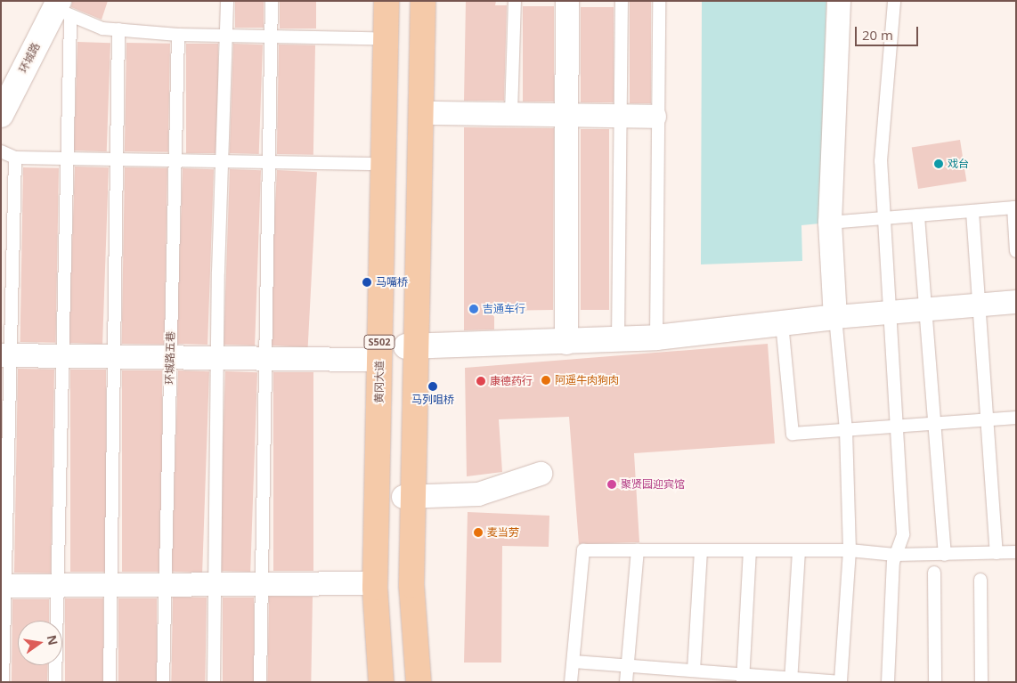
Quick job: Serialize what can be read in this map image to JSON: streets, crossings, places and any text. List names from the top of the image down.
{
  "streets": {
    "main road": ["S502", "黄冈大道"],
    "street": ["环城路"],
    "lane": ["环城路五巷"]
  },
  "places": [
    "戏台",
    "马嘴桥",
    "吉通车行",
    "阿遥牛肉狗肉",
    "康德药行",
    "马列咀桥",
    "聚贤园迎宾馆",
    "麦当劳"
  ],
  "scale_bar": "20 m",
  "north": "right"
}
